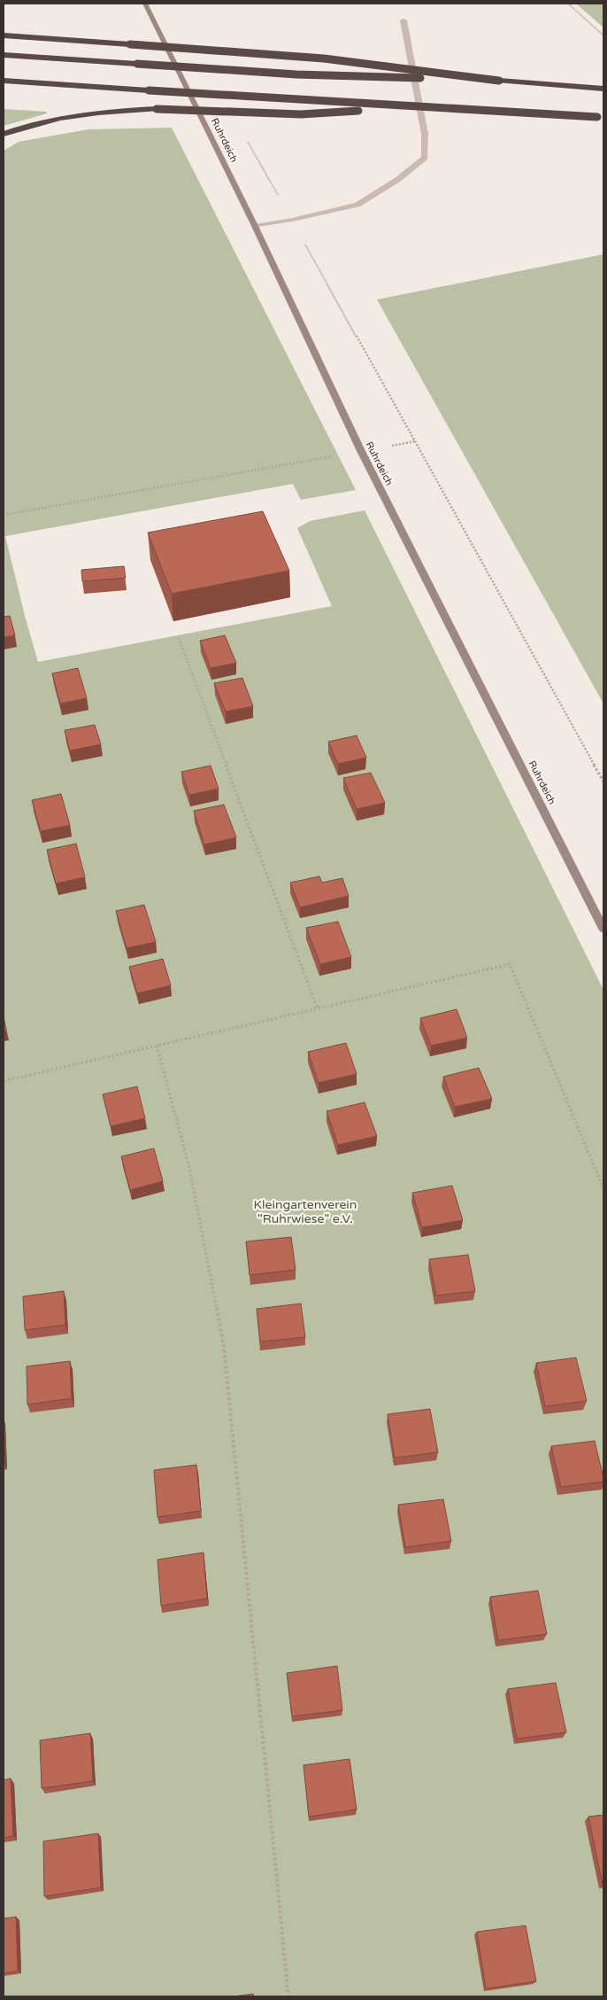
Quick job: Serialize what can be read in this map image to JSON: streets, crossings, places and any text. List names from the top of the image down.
{
  "streets": {
    "main road": ["Ruhrdeich"]
  },
  "parks": ["Kleingartenverein \"Ruhrwiese\" e.V."]
}
